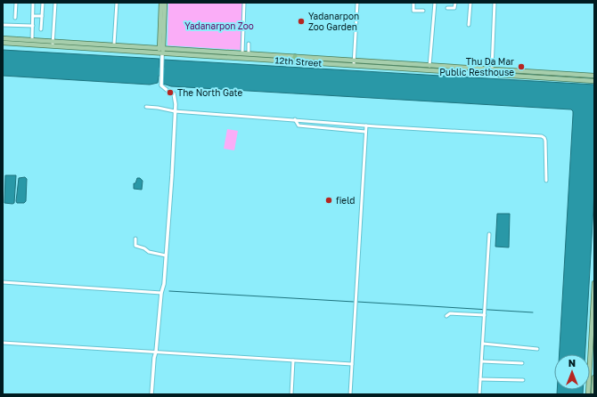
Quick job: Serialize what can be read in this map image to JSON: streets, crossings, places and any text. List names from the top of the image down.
{
  "streets": {
    "main road": ["12th Street"]
  },
  "parks": ["Yadanarpon Zoo"],
  "places": [
    "Yadanarpon Zoo Garden",
    "Thu Da Mar Public Resthouse",
    "The North Gate",
    "field"
  ],
  "north": "top"
}
